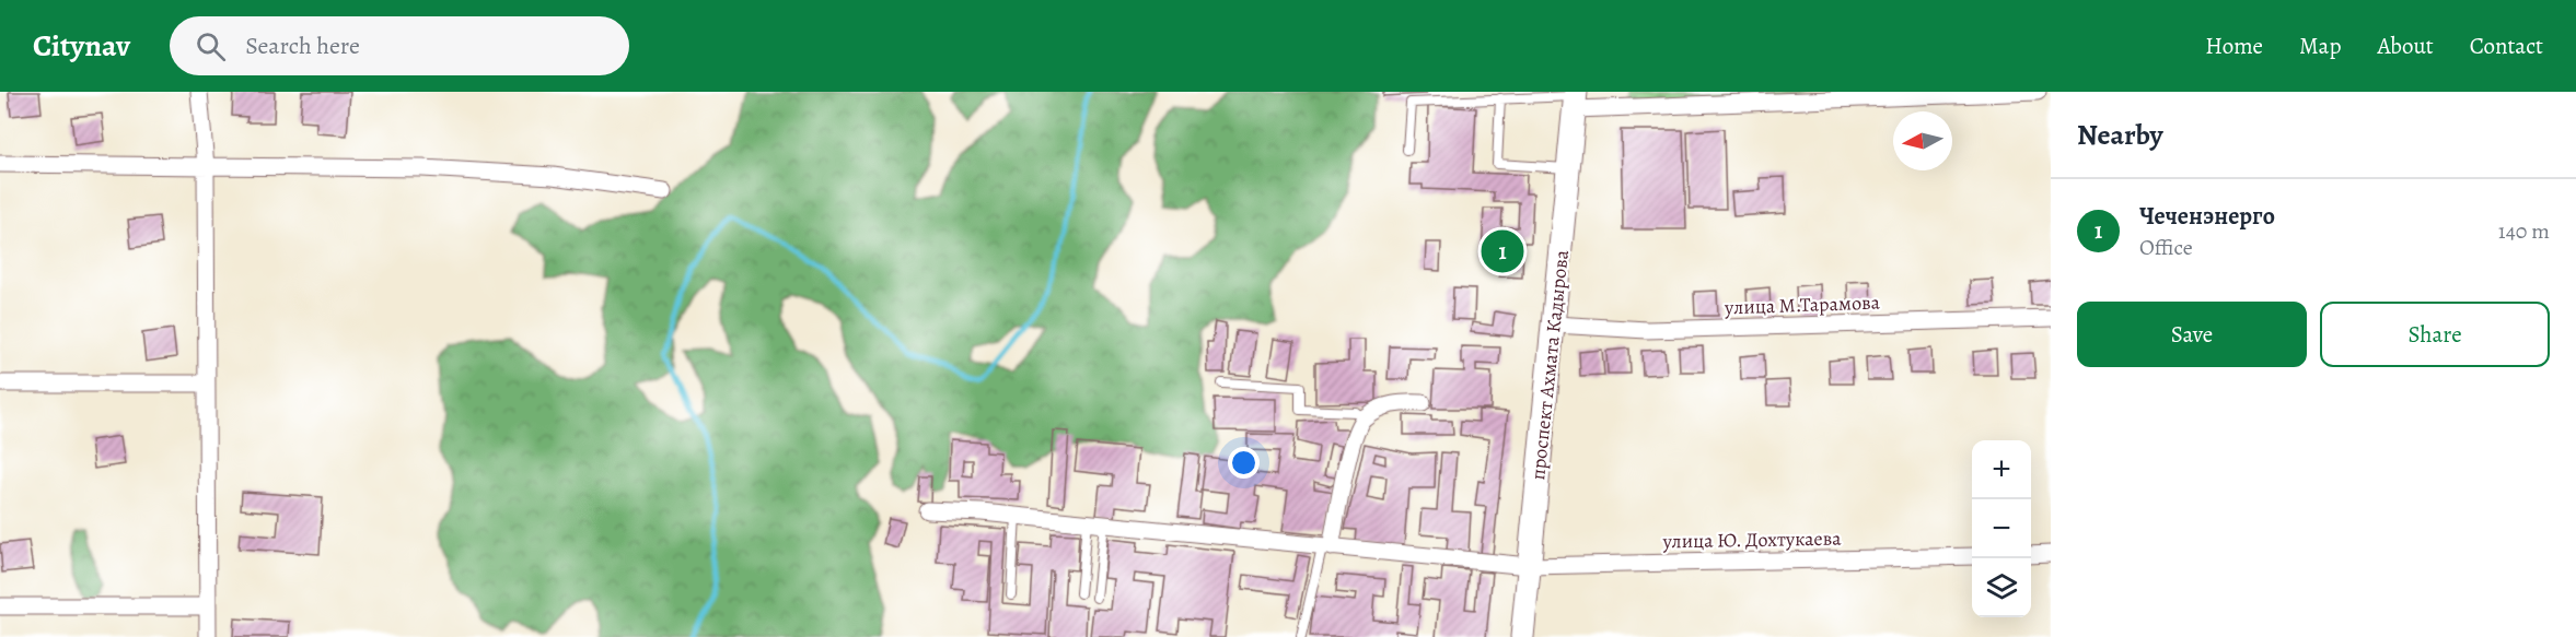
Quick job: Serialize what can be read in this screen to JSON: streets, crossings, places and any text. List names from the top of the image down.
{
  "streets": {
    "main road": ["проспект Ахмата Кадырова"],
    "street": ["улица М.Тарамова", "улица Ю. Дохтукаева"]
  },
  "crossings": [
    ["улица М.Тарамова", "проспект Ахмата Кадырова"],
    ["проспект Ахмата Кадырова", "улица Ю. Дохтукаева"]
  ],
  "north": "left",
  "page": {
    "header": "Citynav",
    "search": "Search here",
    "nav": [
      "Home",
      "Map",
      "About",
      "Contact"
    ],
    "heading": "Nearby",
    "list": [
      {
        "mark": "1",
        "name": "Чеченэнерго",
        "note": "Office",
        "value": "140 m"
      }
    ],
    "pins": "1",
    "buttons": ["Save", "Share"],
    "map_buttons": ["+", "−"]
  }
}
